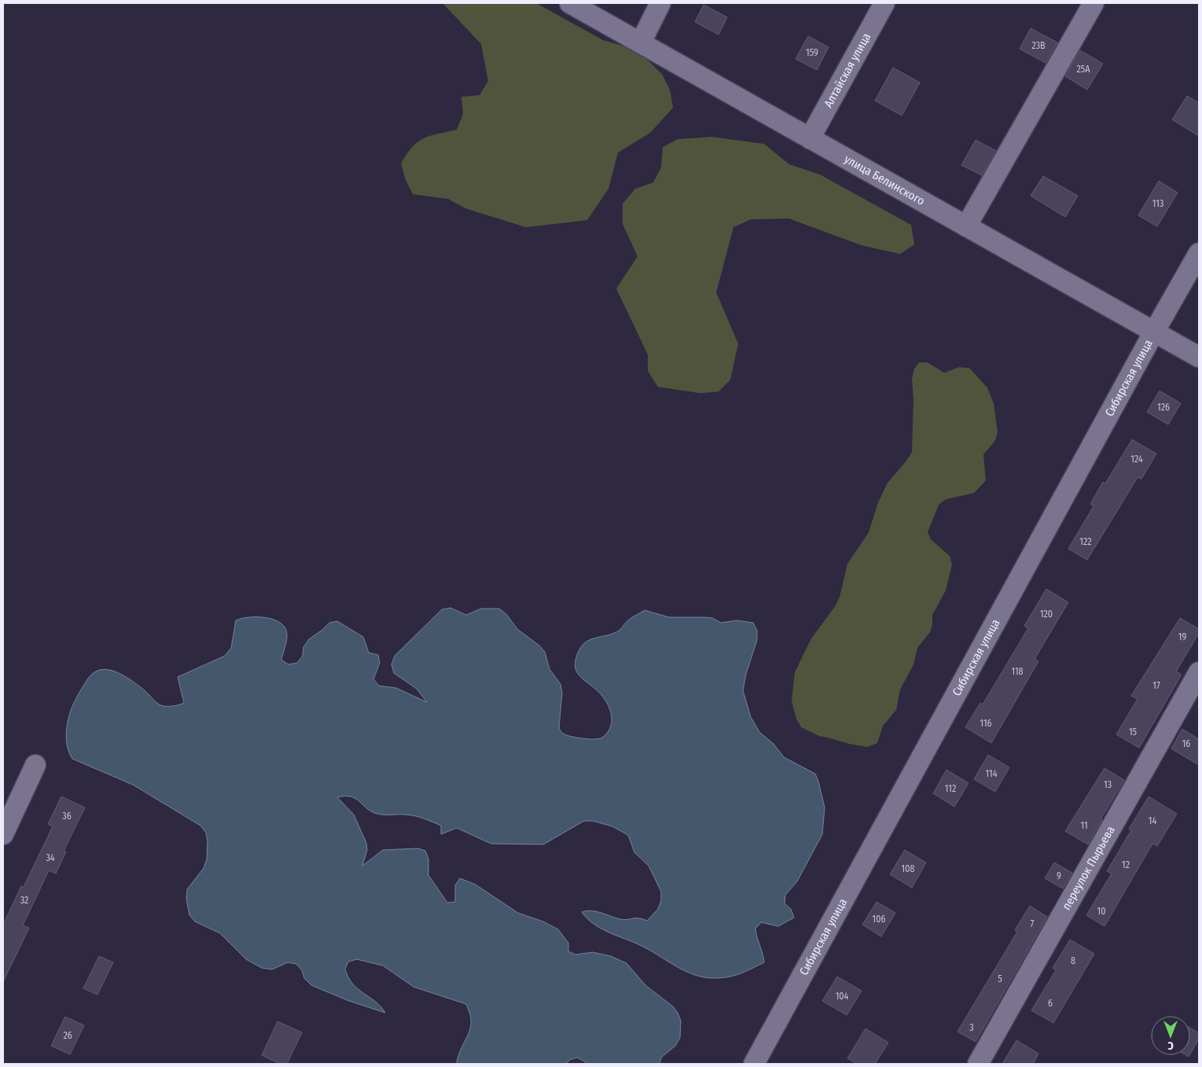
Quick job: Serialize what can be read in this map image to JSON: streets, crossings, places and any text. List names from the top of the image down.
{
  "streets": {
    "street": [
      "Алтайская улица",
      "улица Белинского",
      "Сибирская улица",
      "переулок Пырьева"
    ]
  },
  "crossings": [
    ["Алтайская улица", "улица Белинского"],
    ["улица Белинского", "Сибирская улица"]
  ],
  "house_numbers": [
    "23В",
    "159",
    "25А",
    "113",
    "126",
    "124",
    "122",
    "120",
    "19",
    "118",
    "17",
    "116",
    "15",
    "16",
    "114",
    "13",
    "112",
    "36",
    "14",
    "11",
    "34",
    "12",
    "108",
    "9",
    "32",
    "10",
    "106",
    "7",
    "8",
    "5",
    "104",
    "6",
    "3",
    "26"
  ],
  "north": "bottom"
}
